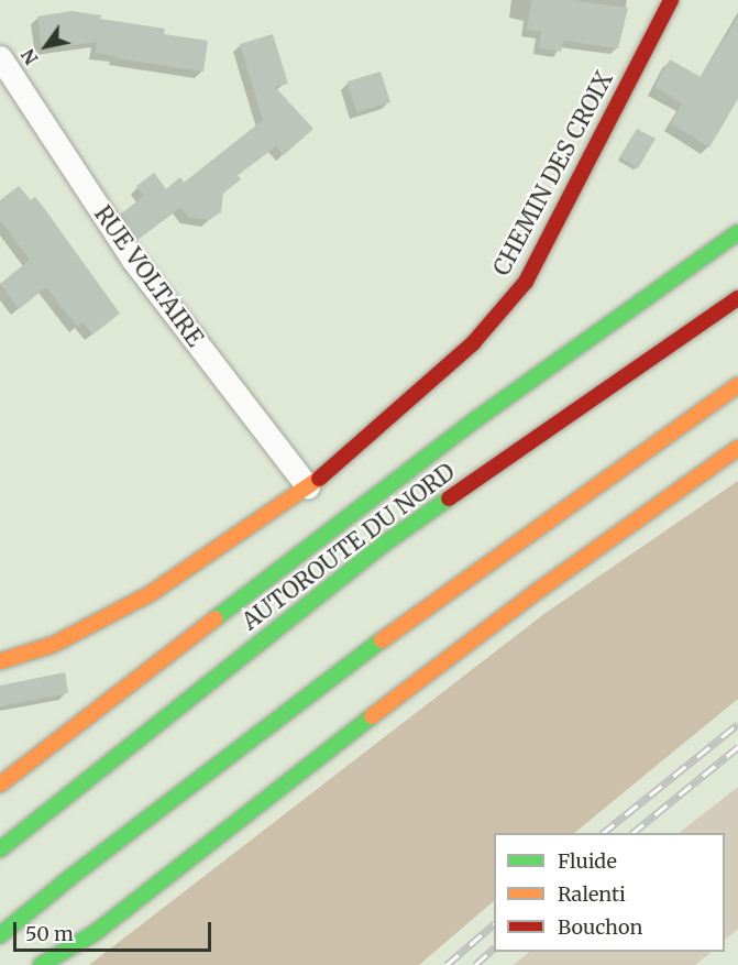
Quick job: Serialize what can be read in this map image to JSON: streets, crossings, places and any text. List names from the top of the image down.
{
  "streets": {
    "main road": ["CHEMIN DES CROIX", "AUTOROUTE DU NORD"],
    "street": ["RUE VOLTAIRE"]
  },
  "crossings": [
    ["CHEMIN DES CROIX", "RUE VOLTAIRE"]
  ],
  "legend": ["Fluide", "Ralenti", "Bouchon"],
  "scale_bar": "50 m",
  "north": "bottom left"
}
